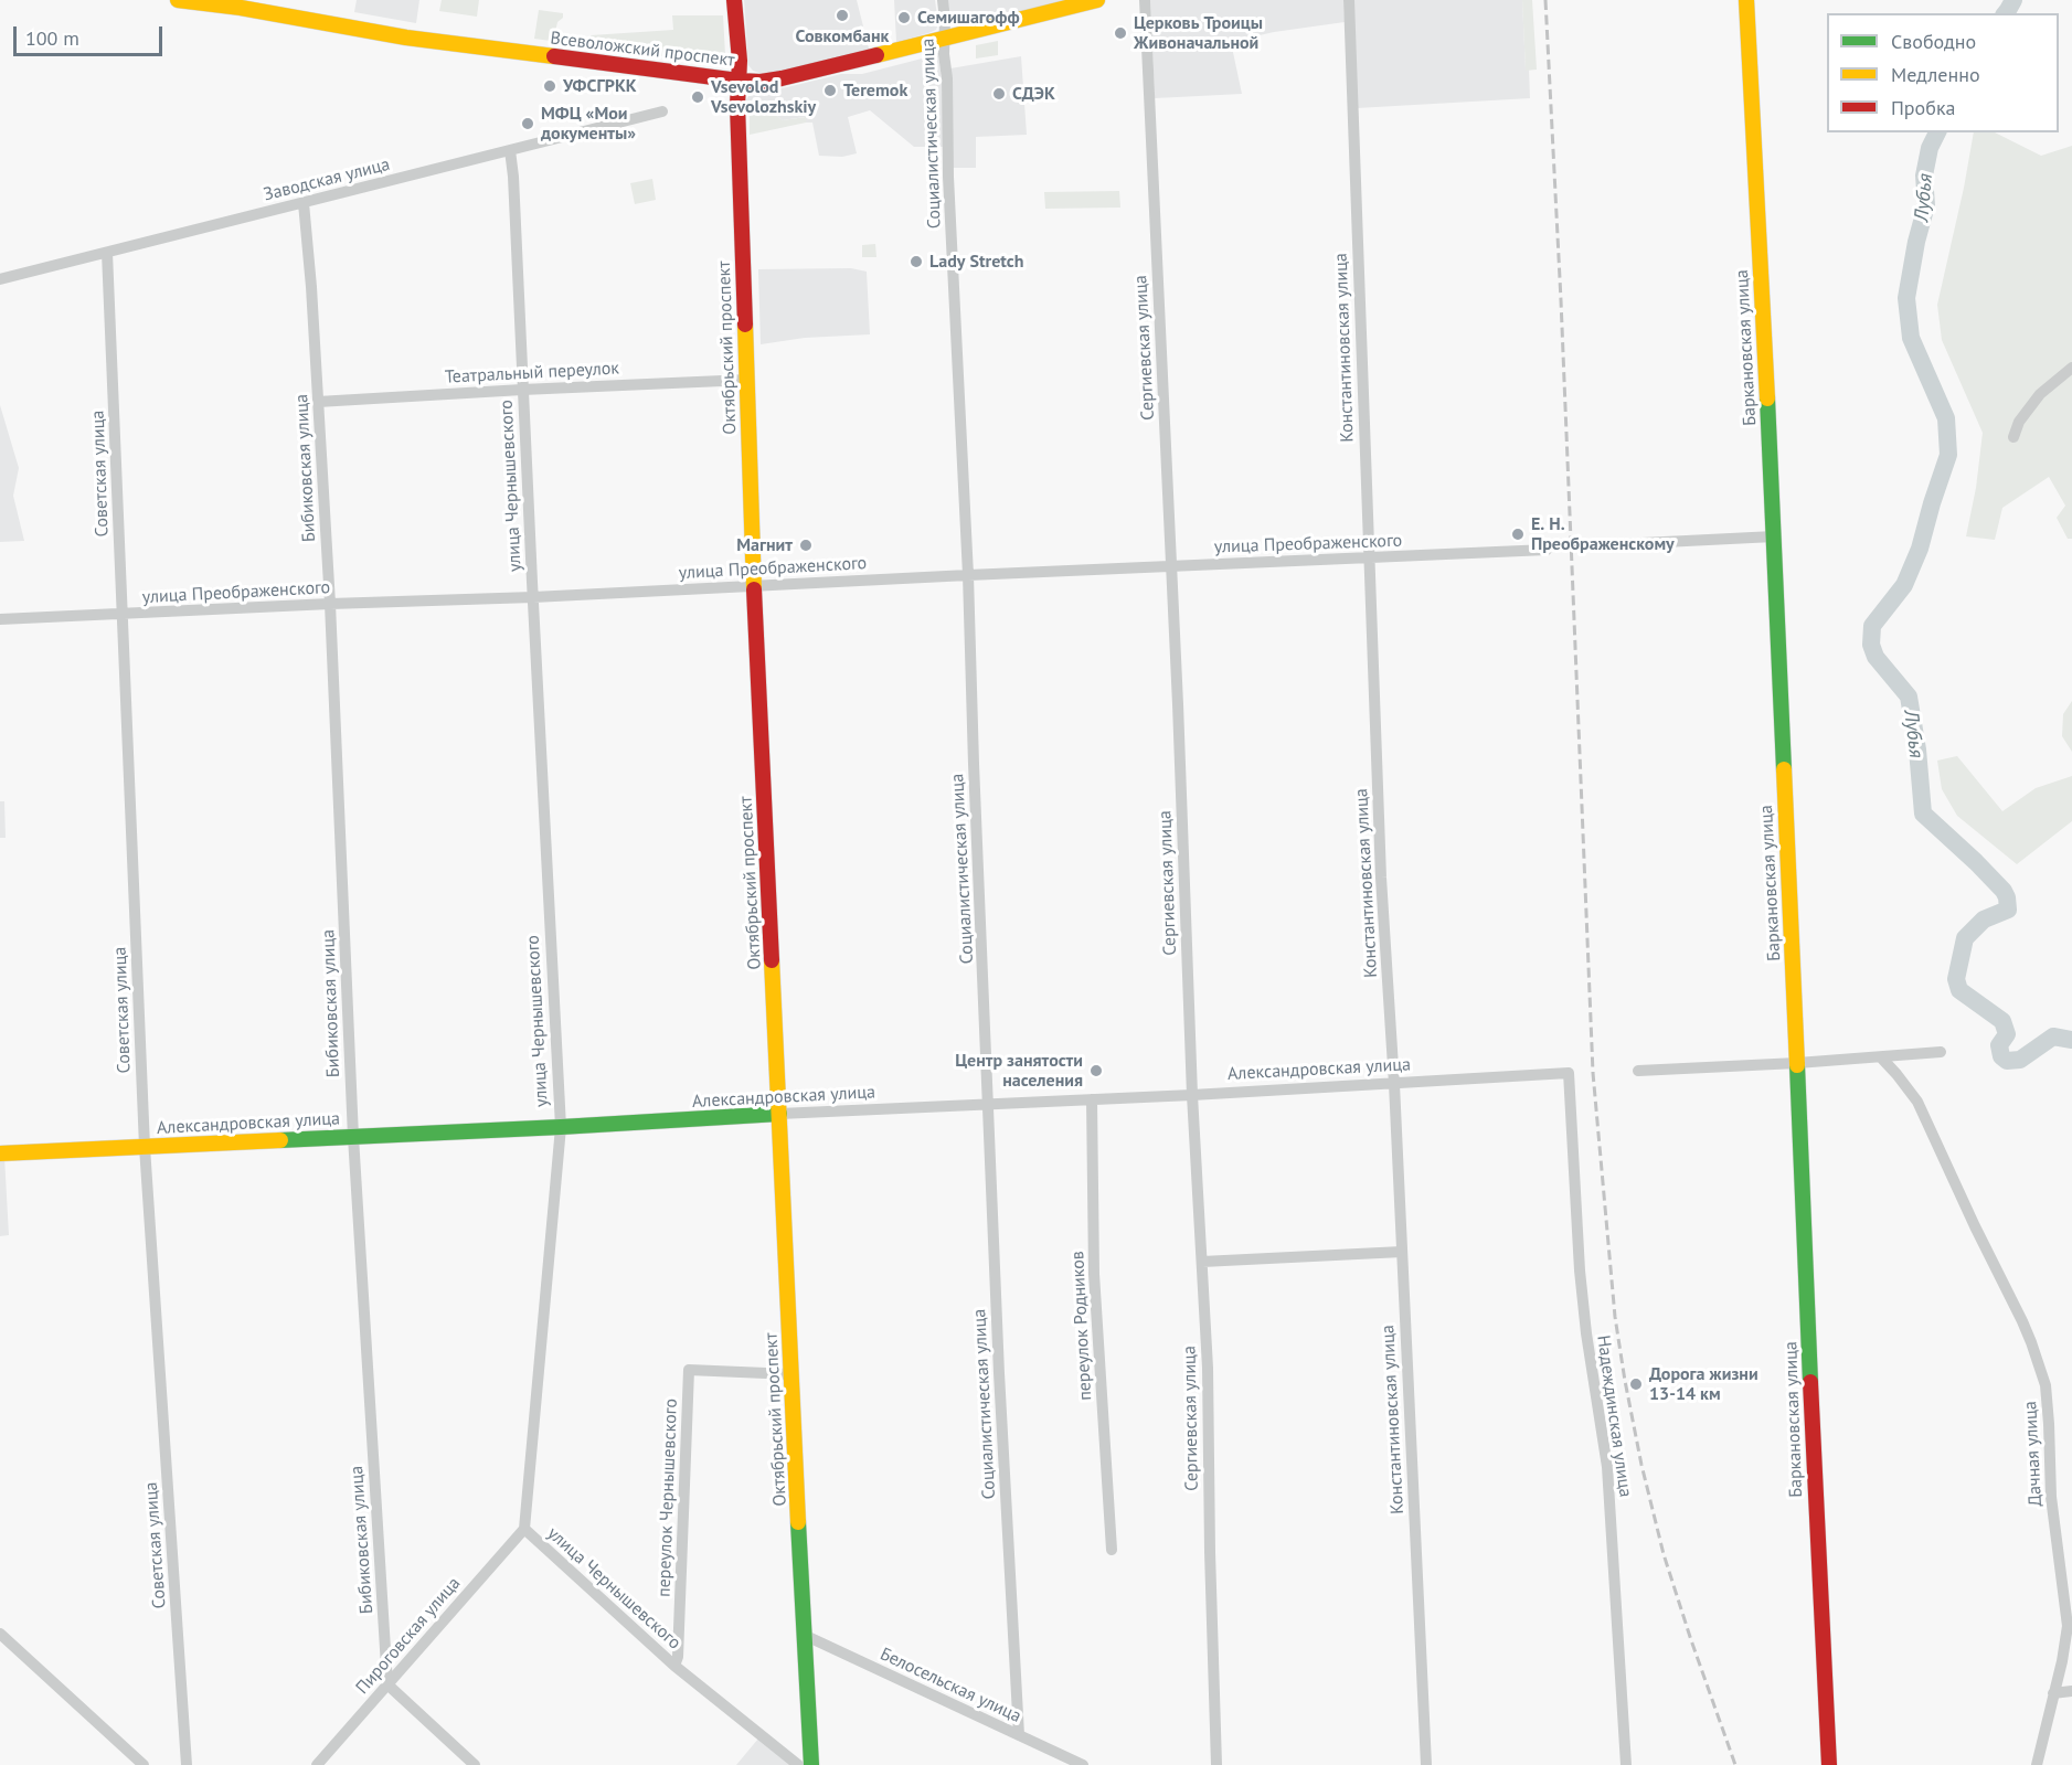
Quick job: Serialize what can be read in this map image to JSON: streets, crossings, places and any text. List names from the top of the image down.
{
  "streets": {
    "street": [
      "Всеволожский проспект",
      "Социалистическая улица",
      "Заводская улица",
      "Октябрьский проспект",
      "Сергиевская улица",
      "Константиновская улица",
      "Баркановская улица",
      "Театральный переулок",
      "Бибиковская улица",
      "Советская улица",
      "улица Чернышевского",
      "улица Преображенского",
      "Александровская улица",
      "переулок Родников",
      "Надеждинская улица",
      "Дачная улица",
      "переулок Чернышевского",
      "Пироговская улица",
      "Белосельская улица"
    ]
  },
  "crossings": [
    ["Всеволожский проспект", "Социалистическая улица"],
    ["Всеволожский проспект", "Октябрьский проспект"],
    ["Социалистическая улица", "улица Преображенского"],
    ["Социалистическая улица", "Александровская улица"],
    ["Социалистическая улица", "Белосельская улица"],
    ["Заводская улица", "Бибиковская улица"],
    ["Заводская улица", "Советская улица"],
    ["Заводская улица", "улица Чернышевского"],
    ["Октябрьский проспект", "Театральный переулок"],
    ["Октябрьский проспект", "улица Преображенского"],
    ["Октябрьский проспект", "Александровская улица"],
    ["Октябрьский проспект", "переулок Чернышевского"],
    ["Октябрьский проспект", "Белосельская улица"],
    ["Сергиевская улица", "улица Преображенского"],
    ["Сергиевская улица", "Александровская улица"],
    ["Константиновская улица", "улица Преображенского"],
    ["Константиновская улица", "Александровская улица"],
    ["Театральный переулок", "Бибиковская улица"],
    ["Театральный переулок", "улица Чернышевского"],
    ["Бибиковская улица", "улица Преображенского"],
    ["Бибиковская улица", "Александровская улица"],
    ["Бибиковская улица", "Пироговская улица"],
    ["Советская улица", "улица Преображенского"],
    ["Советская улица", "Александровская улица"],
    ["улица Чернышевского", "улица Преображенского"],
    ["улица Чернышевского", "Александровская улица"],
    ["улица Чернышевского", "переулок Чернышевского"],
    ["улица Чернышевского", "Пироговская улица"],
    ["Александровская улица", "переулок Родников"],
    ["Александровская улица", "Надеждинская улица"]
  ],
  "water": ["Лубья"],
  "places": [
    "Совкомбанк",
    "Семишагофф",
    "Церковь Троицы Живоначальной",
    "УФСГРКК",
    "Teremok",
    "СДЭК",
    "Vsevolod Vsevolozhskiy",
    "МФЦ «Мои документы»",
    "Lady Stretch",
    "Е. Н. Преображенскому",
    "Магнит",
    "Центр занятости населения",
    "Дорога жизни 13-14 км"
  ],
  "legend": ["Свободно", "Медленно", "Пробка"],
  "scale_bar": "100 m"
}
